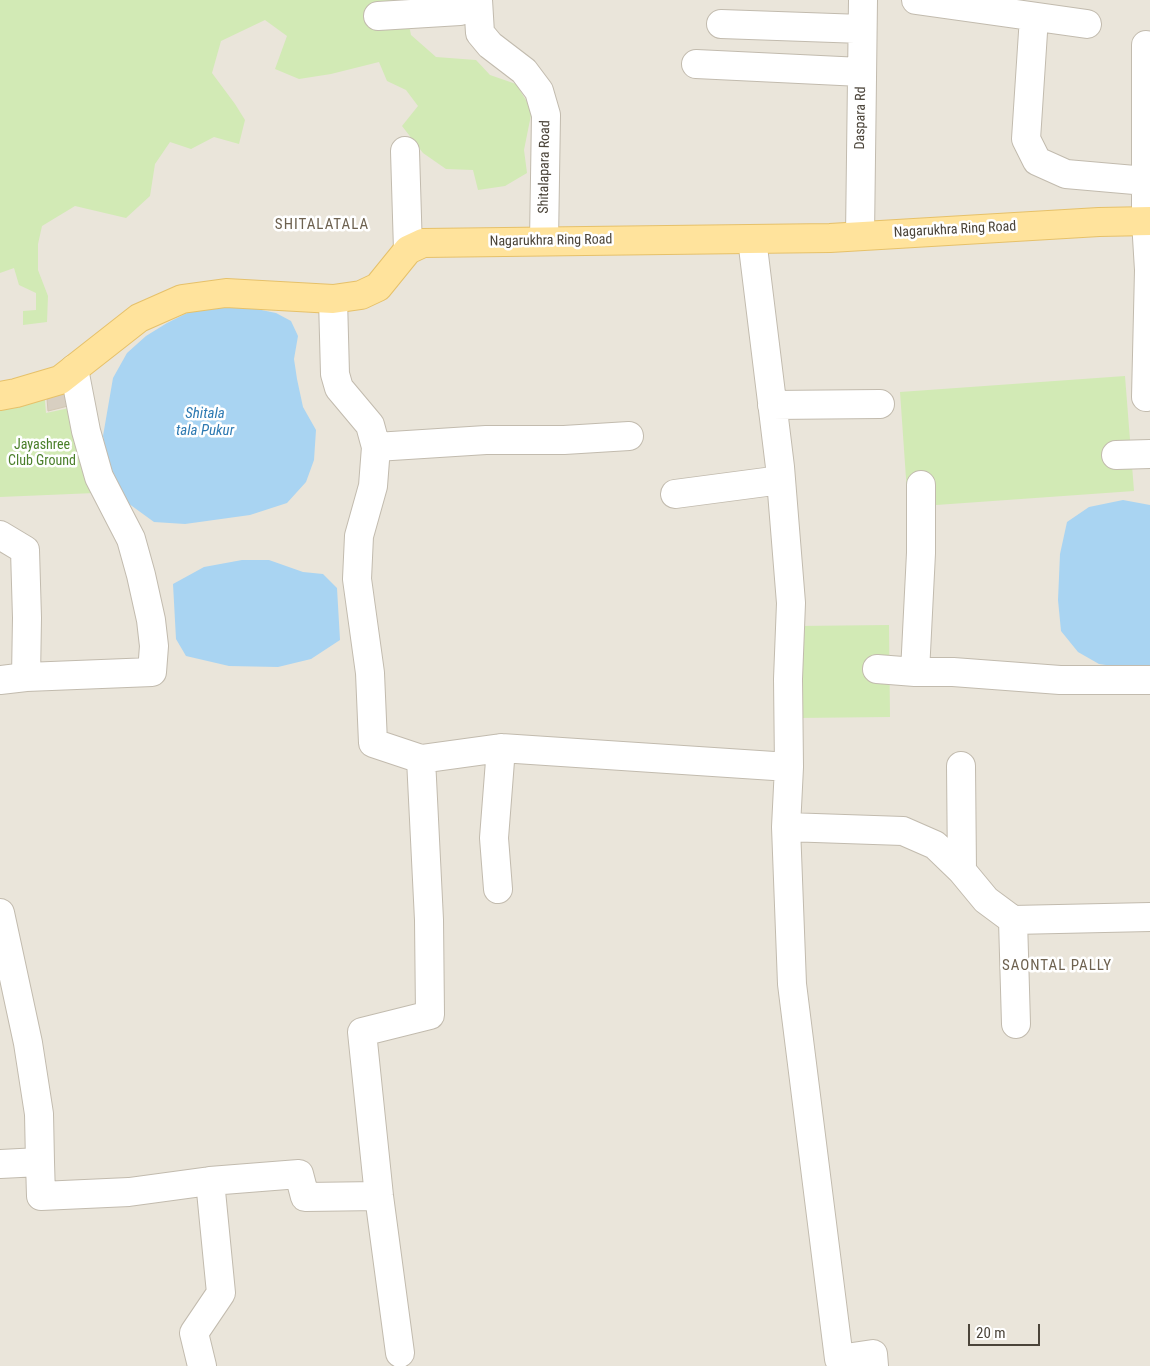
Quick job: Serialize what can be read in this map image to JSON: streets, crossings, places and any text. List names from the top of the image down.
{
  "streets": {
    "main road": ["Nagarukhra Ring Road"],
    "street": ["Daspara Rd", "Shitalapara Road"]
  },
  "crossings": [
    ["Daspara Rd", "Nagarukhra Ring Road"],
    ["Shitalapara Road", "Nagarukhra Ring Road"]
  ],
  "districts": ["SHITALATALA", "SAONTAL PALLY"],
  "water": ["Shitala tala Pukur"],
  "parks": ["Jayashree Club Ground"],
  "scale_bar": "20 m"
}
